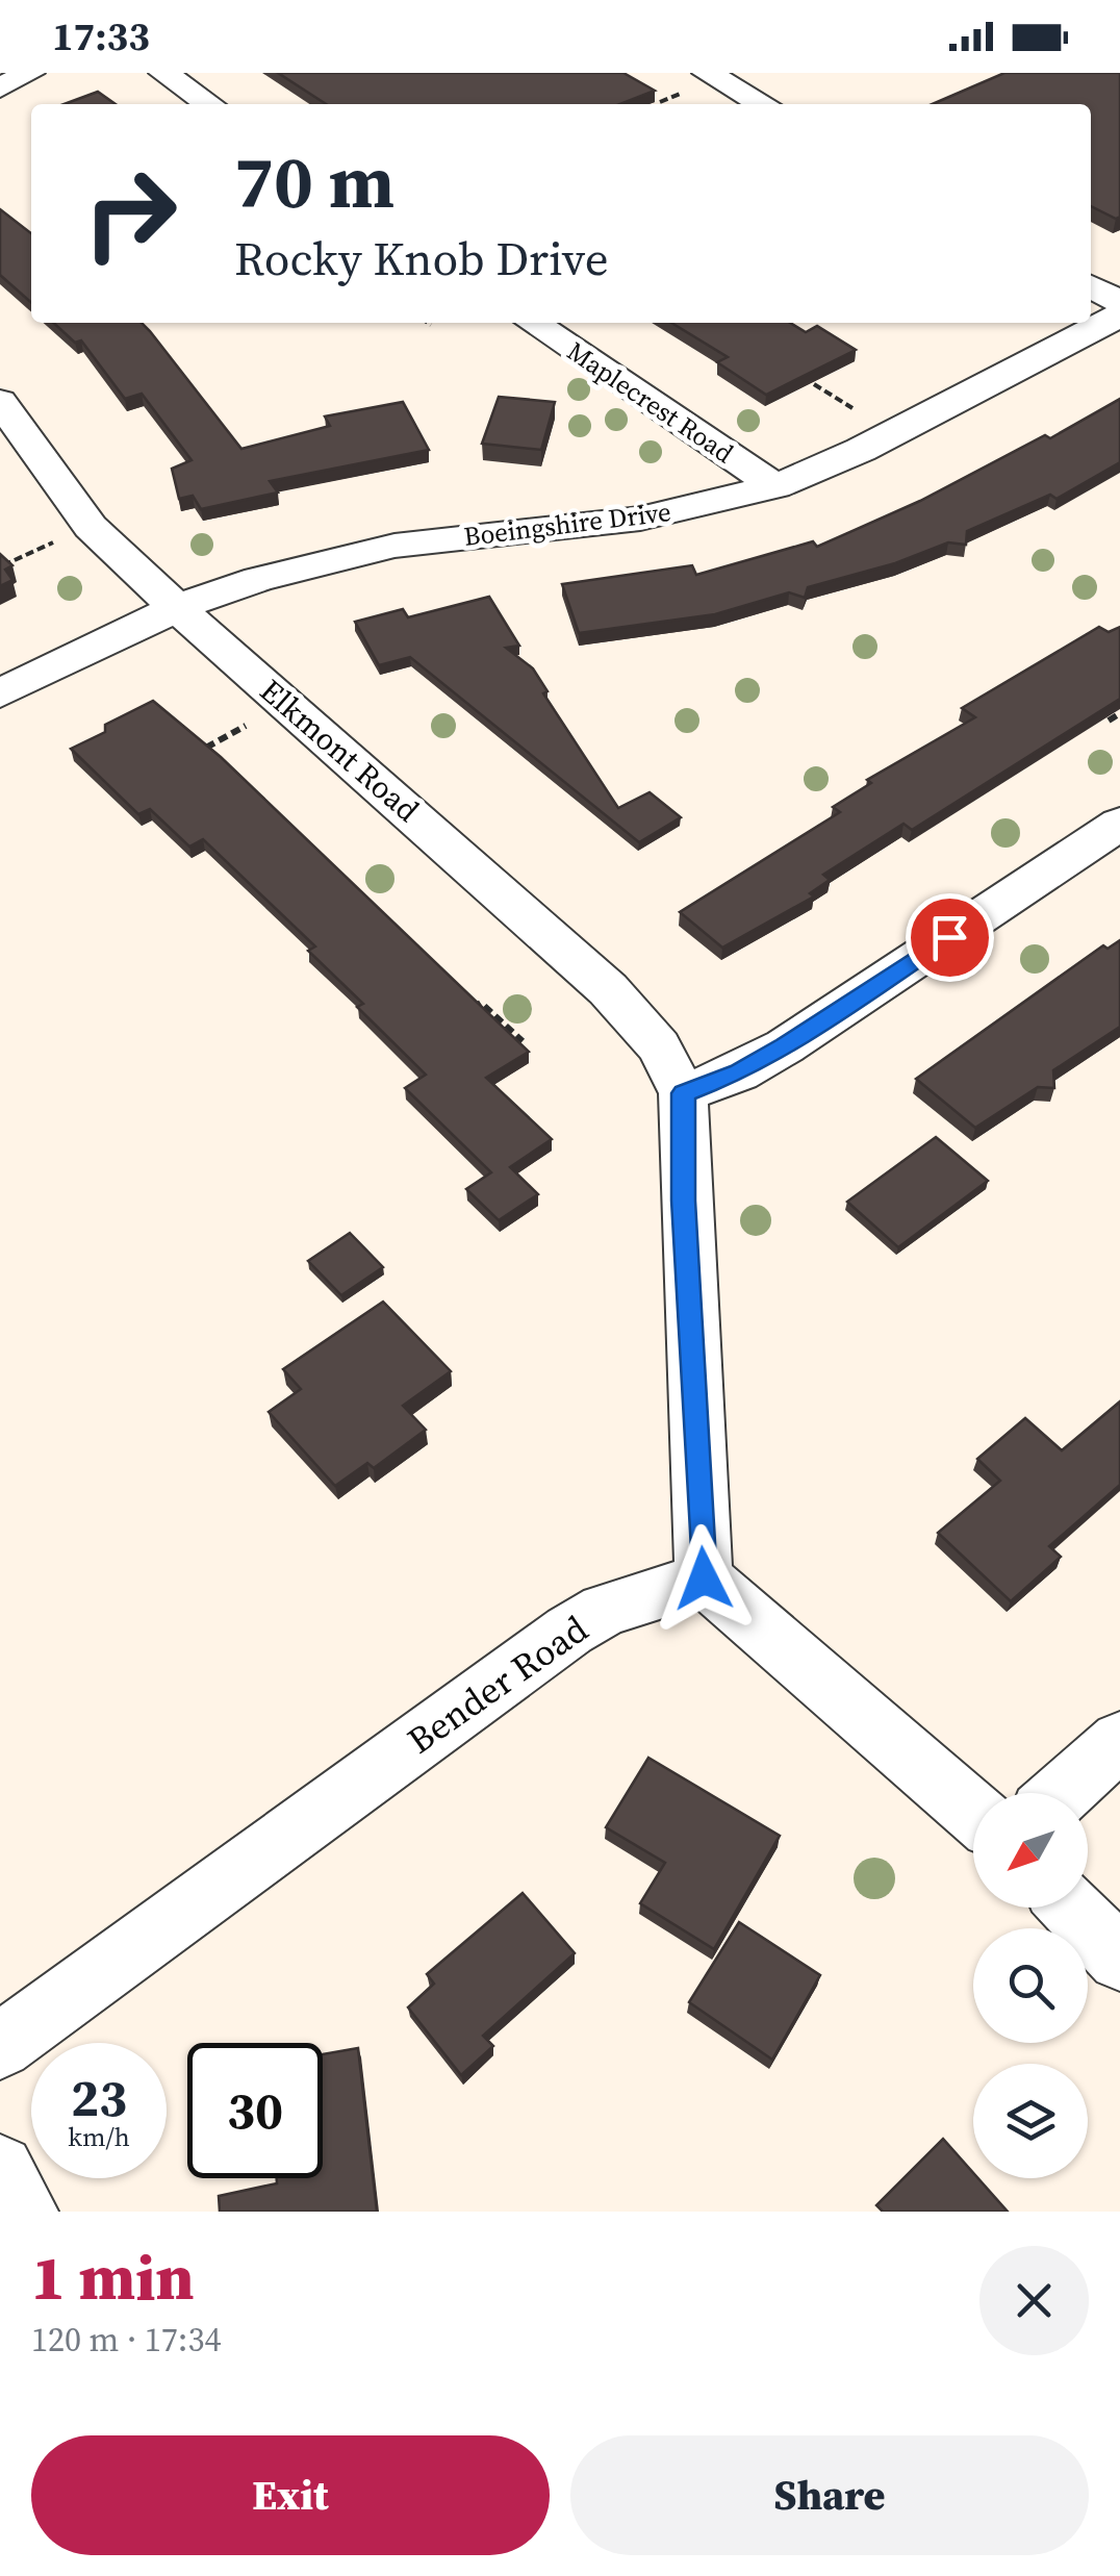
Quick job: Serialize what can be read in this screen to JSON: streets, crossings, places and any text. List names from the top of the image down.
{
  "streets": {
    "street": [
      "Maplecrest Road",
      "Boeingshire Drive",
      "Elkmont Road",
      "Bender Road"
    ]
  },
  "crossings": [
    ["Maplecrest Road", "Boeingshire Drive"],
    ["Boeingshire Drive", "Elkmont Road"]
  ],
  "north": "bottom left",
  "page": {
    "status": "17:33",
    "turn": ["70 m", "Rocky Knob Drive"],
    "speed": "23 km/h",
    "limit": "30",
    "heading": ["1 min", "120 m · 17:34"],
    "buttons": ["Exit", "Share"]
  }
}
